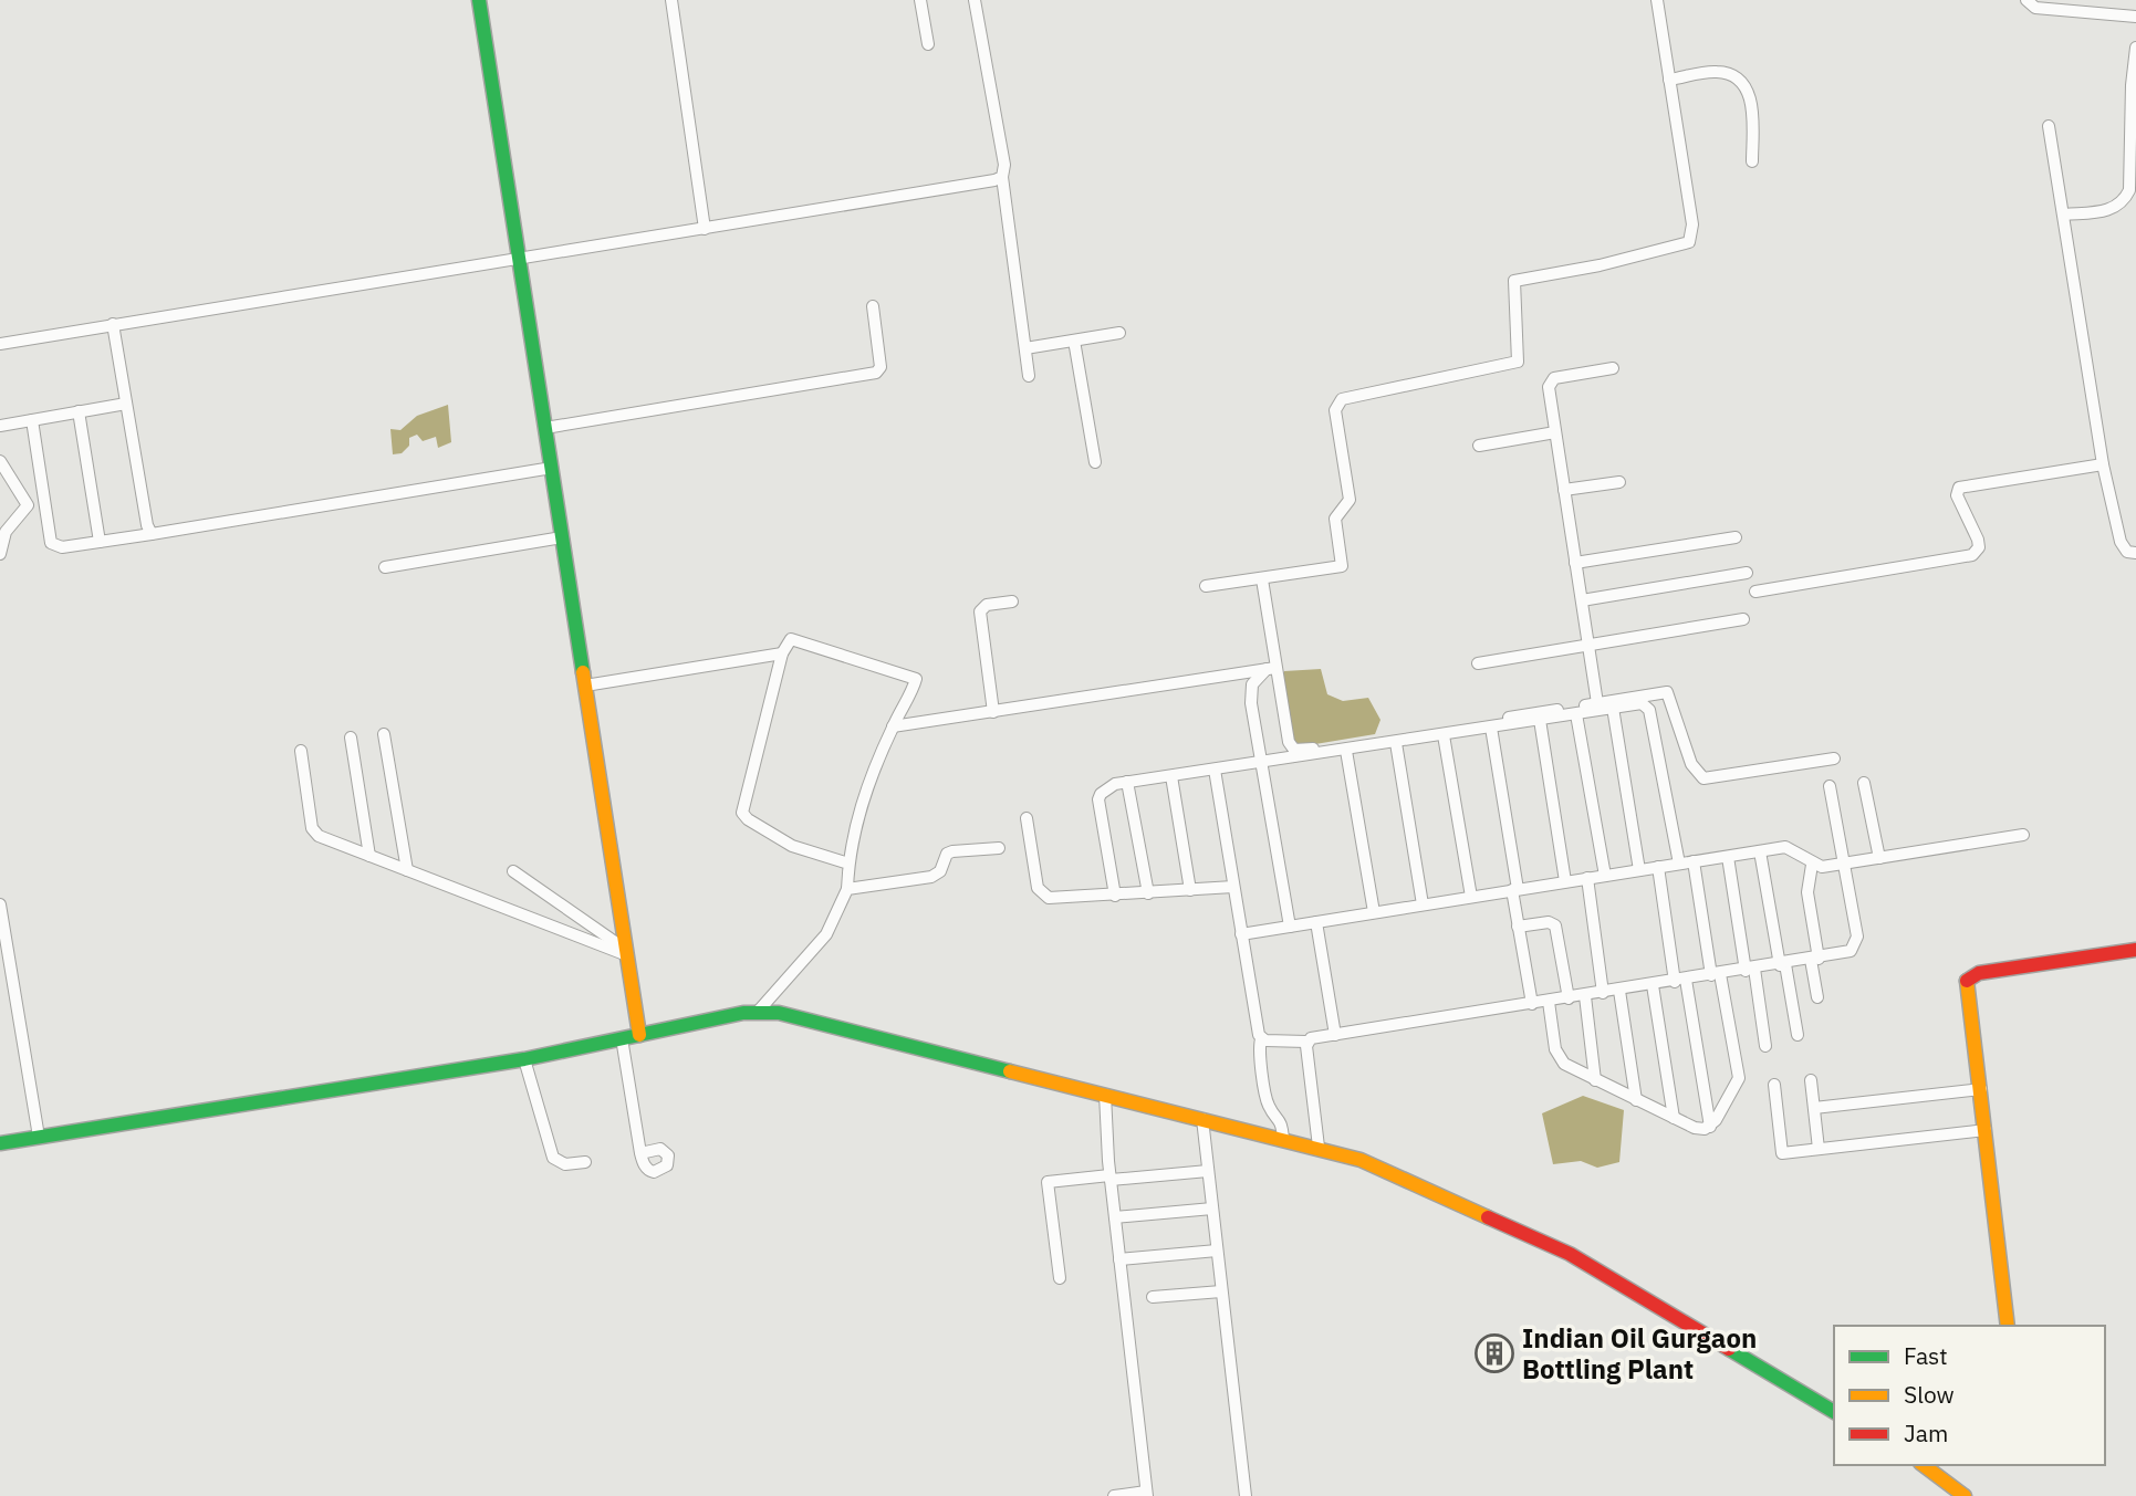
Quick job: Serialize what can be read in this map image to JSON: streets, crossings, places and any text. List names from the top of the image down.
{
  "places": {
    "building": ["Indian Oil Gurgaon Bottling Plant"]
  },
  "legend": ["Fast", "Slow", "Jam"]
}
